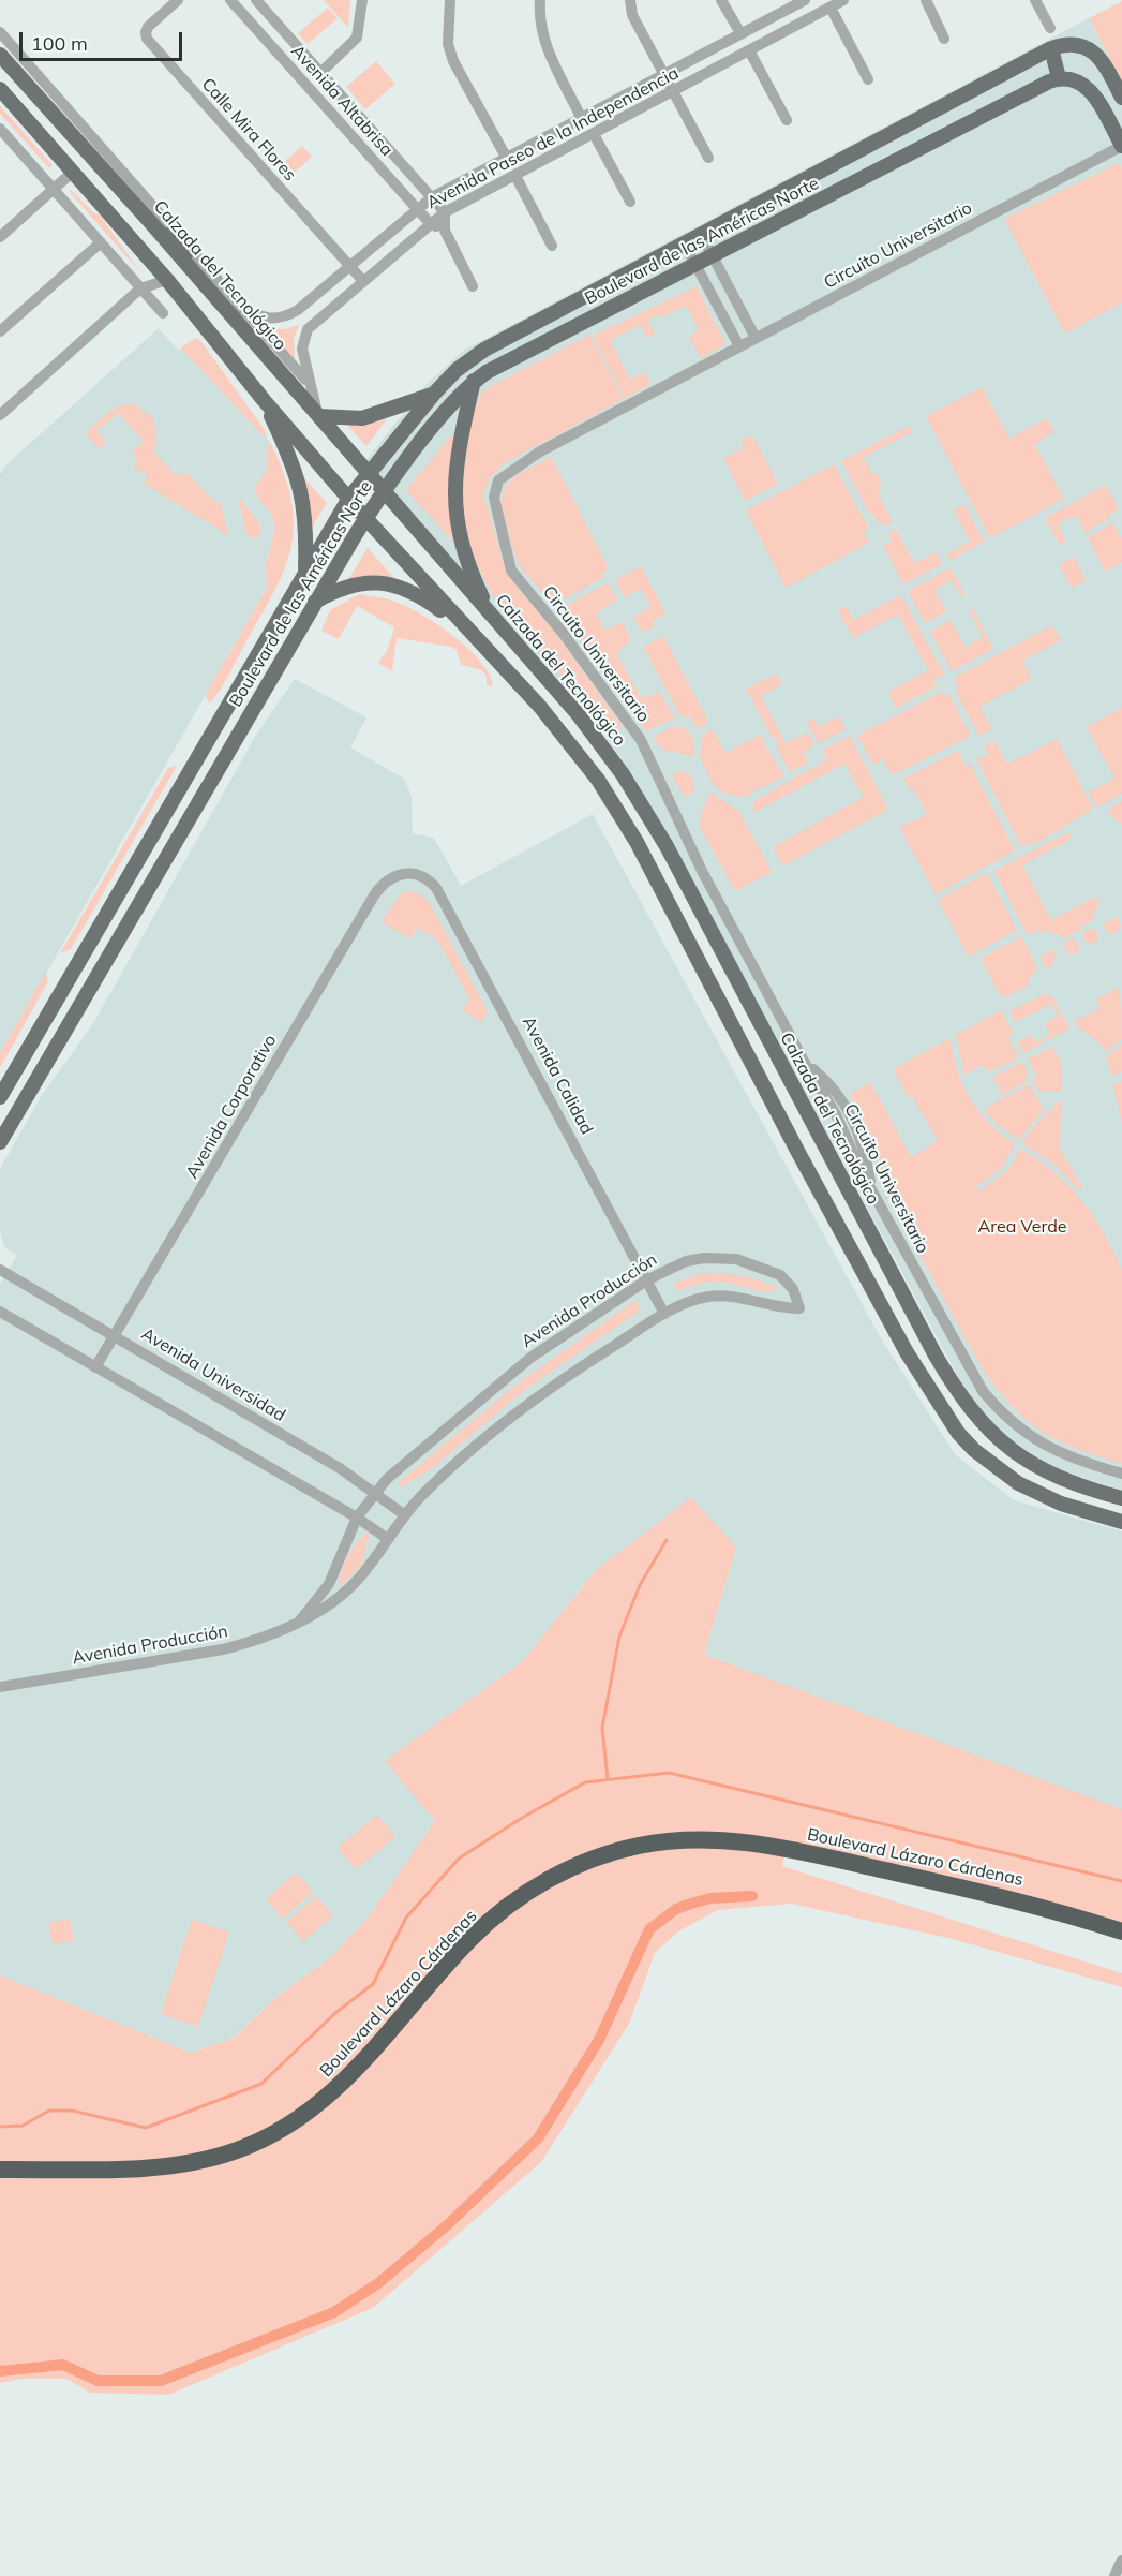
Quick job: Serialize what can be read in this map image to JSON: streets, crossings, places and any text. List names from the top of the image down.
{
  "streets": {
    "highway": ["Boulevard Lázaro Cárdenas"],
    "main road": ["Boulevard de las Américas Norte", "Calzada del Tecnológico"],
    "street": [
      "Avenida Altabrisa",
      "Calle Mira Flores",
      "Avenida Paseo de la Independencia",
      "Circuito Universitario",
      "Avenida Calidad",
      "Avenida Corporativo",
      "Avenida Producción",
      "Avenida Universidad"
    ]
  },
  "crossings": [
    ["Avenida Altabrisa", "Avenida Paseo de la Independencia"],
    ["Calle Mira Flores", "Avenida Paseo de la Independencia"],
    ["Avenida Paseo de la Independencia", "Calzada del Tecnológico"],
    ["Boulevard de las Américas Norte", "Calzada del Tecnológico"],
    ["Avenida Calidad", "Avenida Corporativo"],
    ["Avenida Calidad", "Avenida Producción"],
    ["Avenida Corporativo", "Avenida Universidad"],
    ["Avenida Producción", "Avenida Universidad"]
  ],
  "parks": ["Area Verde"],
  "scale_bar": "100 m"
}
